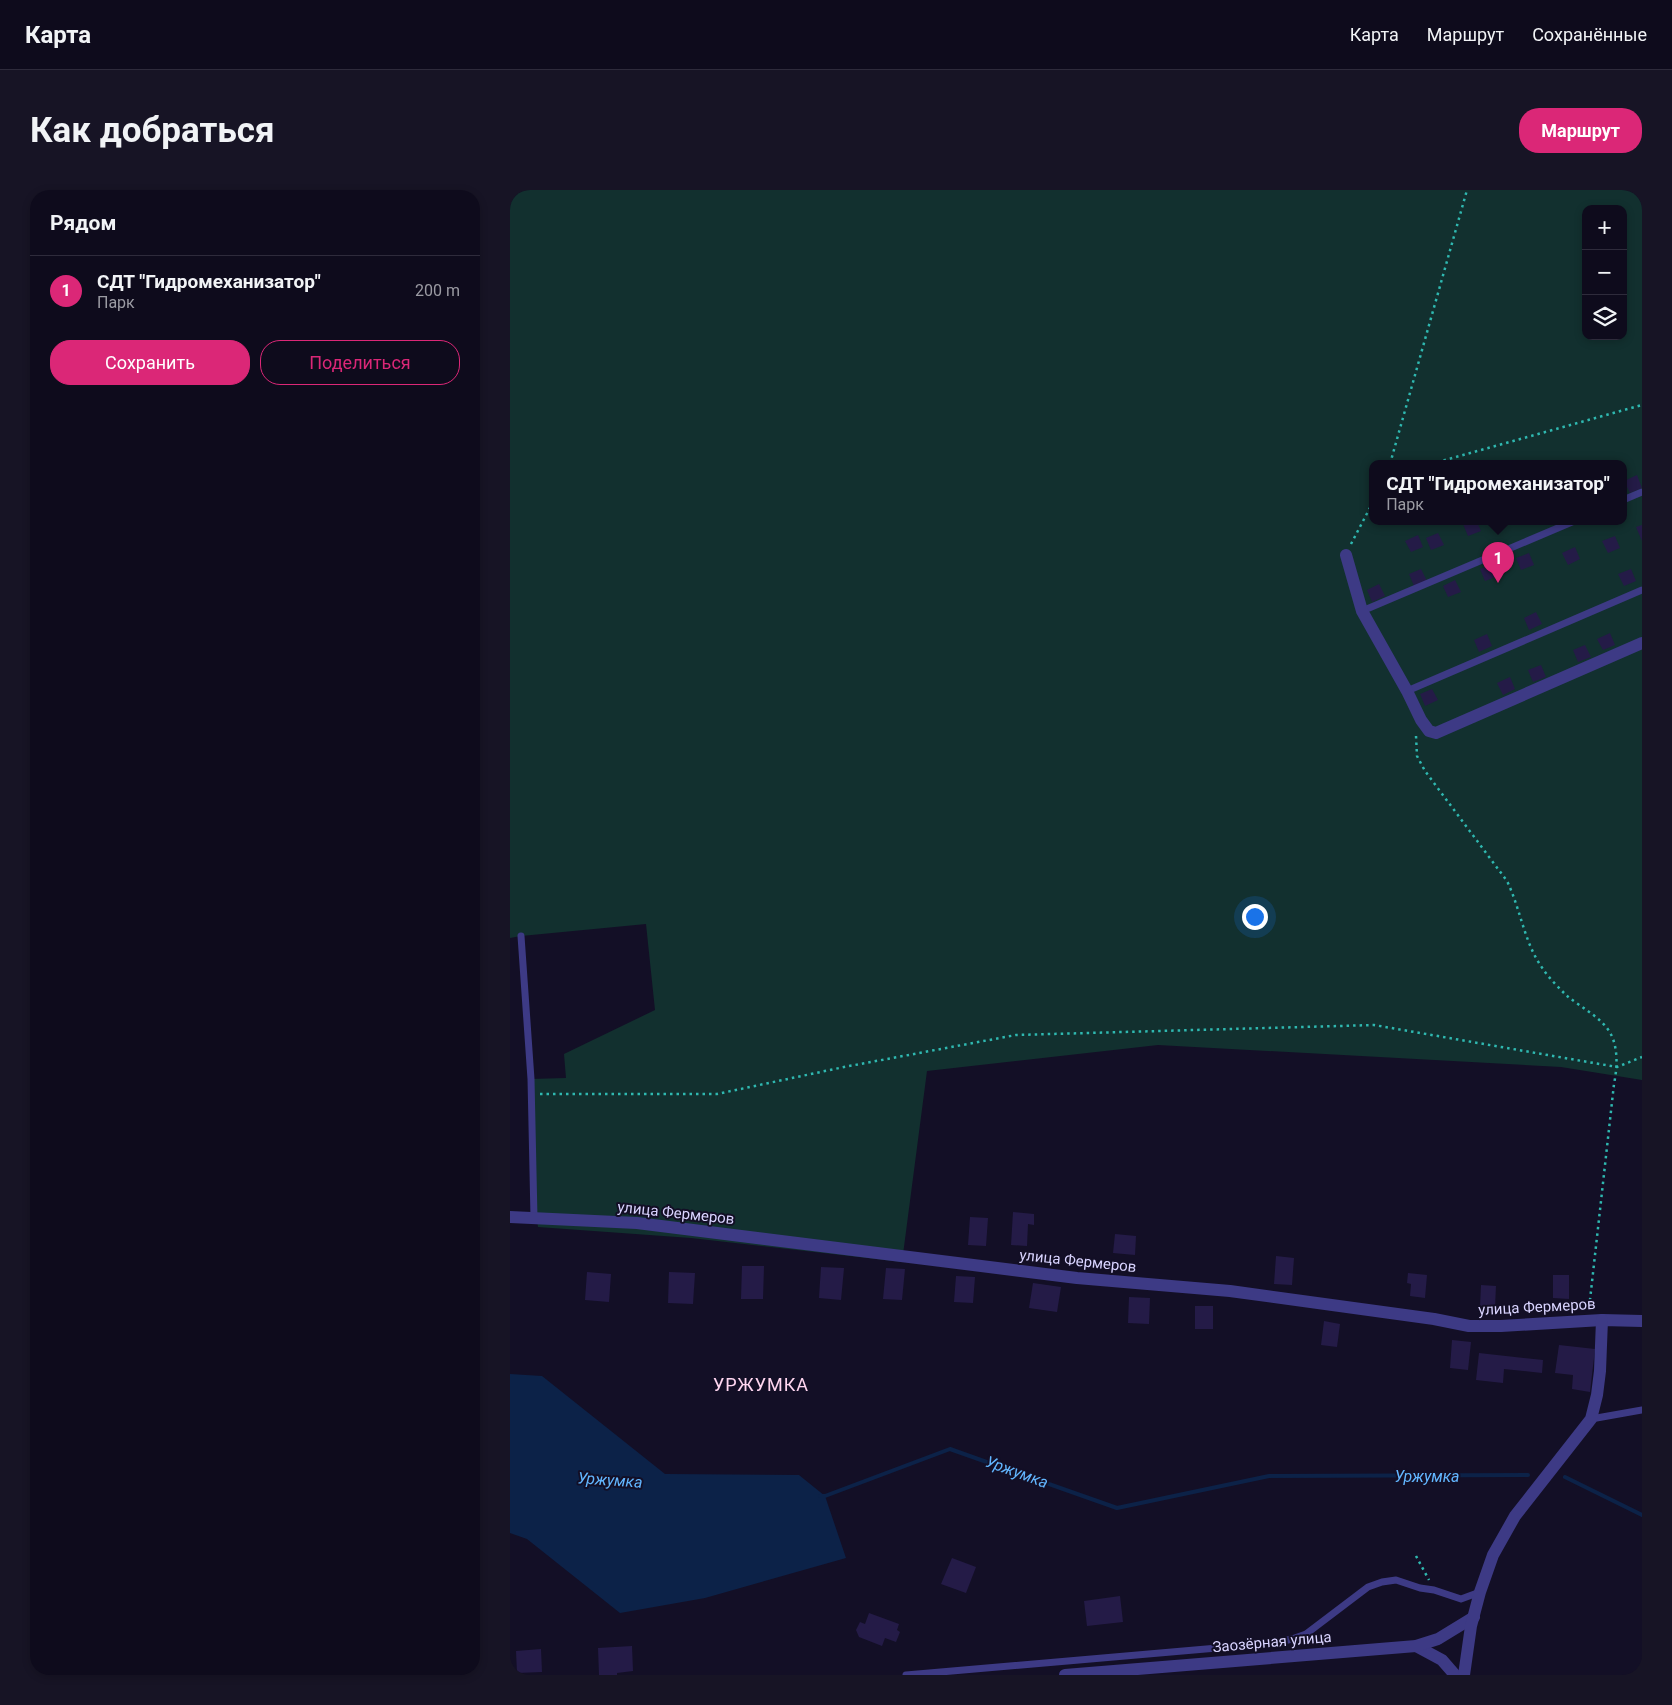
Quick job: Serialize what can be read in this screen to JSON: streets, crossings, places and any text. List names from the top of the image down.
{
  "streets": {
    "street": ["улица Фермеров", "Заозёрная улица"]
  },
  "districts": ["УРЖУМКА"],
  "water": ["Уржумка"],
  "page": {
    "header": "Карта",
    "nav": ["Карта", "Маршрут", "Сохранённые"],
    "buttons": [
      "Маршрут",
      ["Сохранить", "Поделиться"]
    ],
    "title": "Как добраться",
    "heading": "Рядом",
    "map_buttons": ["+", "−"],
    "list": [
      {
        "mark": "1",
        "name": "СДТ \"Гидромеханизатор\"",
        "note": "Парк",
        "value": "200 m"
      }
    ],
    "popup": ["СДТ \"Гидромеханизатор\"", "Парк"],
    "pins": "1"
  }
}
